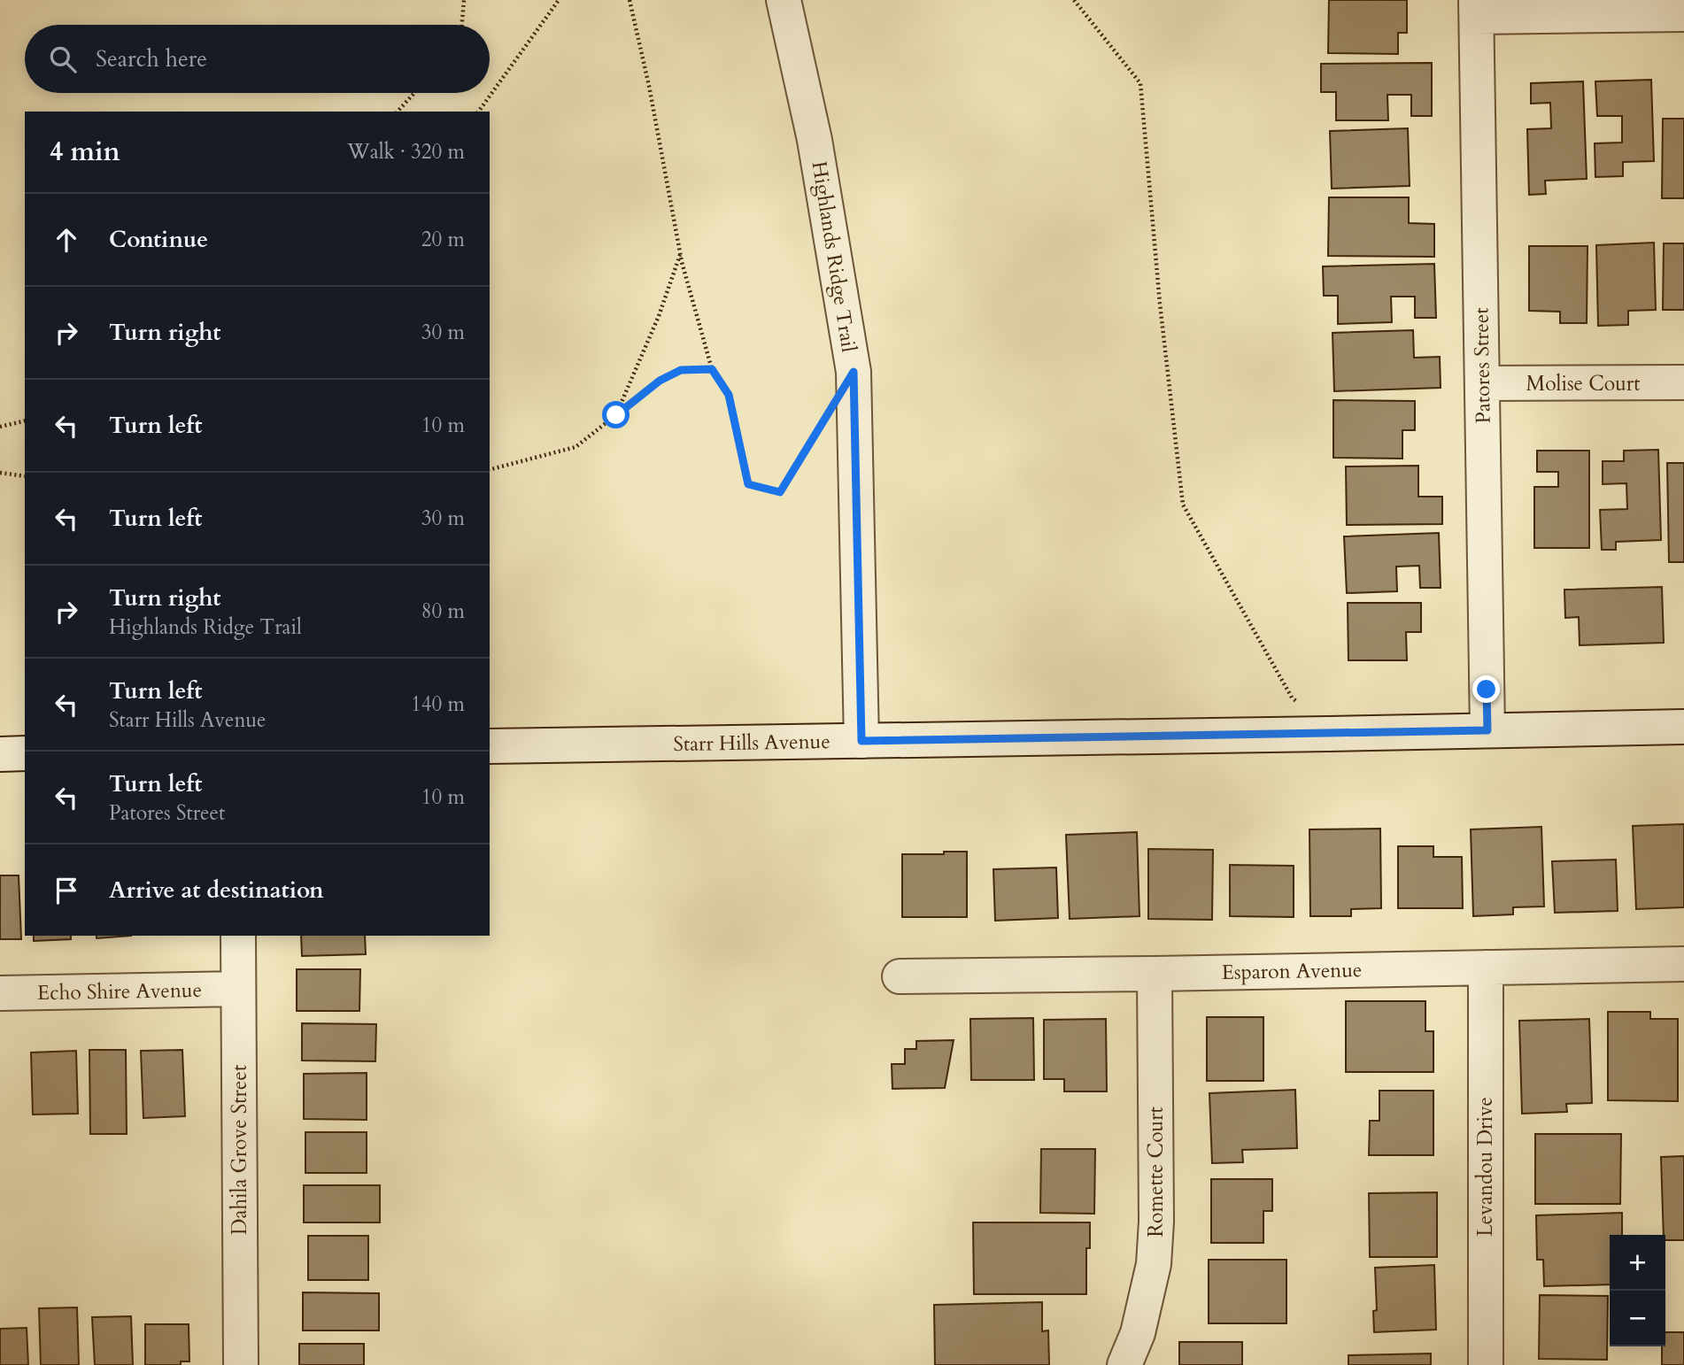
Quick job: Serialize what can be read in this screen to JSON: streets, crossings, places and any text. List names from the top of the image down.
{
  "streets": {
    "street": [
      "Highlands Ridge Trail",
      "Patores Street",
      "Molise Court",
      "Starr Hills Avenue",
      "Esparon Avenue",
      "Echo Shire Avenue",
      "Dahila Grove Street",
      "Levandou Drive",
      "Romette Court"
    ]
  },
  "crossings": [
    ["Highlands Ridge Trail", "Starr Hills Avenue"],
    ["Patores Street", "Molise Court"],
    ["Patores Street", "Starr Hills Avenue"],
    ["Esparon Avenue", "Levandou Drive"],
    ["Esparon Avenue", "Romette Court"],
    ["Echo Shire Avenue", "Dahila Grove Street"]
  ],
  "page": {
    "search": "Search here",
    "heading": ["4 min", "Walk · 320 m"],
    "list": [
      ["Continue", "20 m"],
      ["Turn right", "30 m"],
      ["Turn left", "10 m"],
      ["Turn left", "30 m"],
      ["Turn right", "Highlands Ridge Trail", "80 m"],
      ["Turn left", "Starr Hills Avenue", "140 m"],
      ["Turn left", "Patores Street", "10 m"],
      "Arrive at destination"
    ],
    "map_buttons": ["+", "−"]
  }
}
